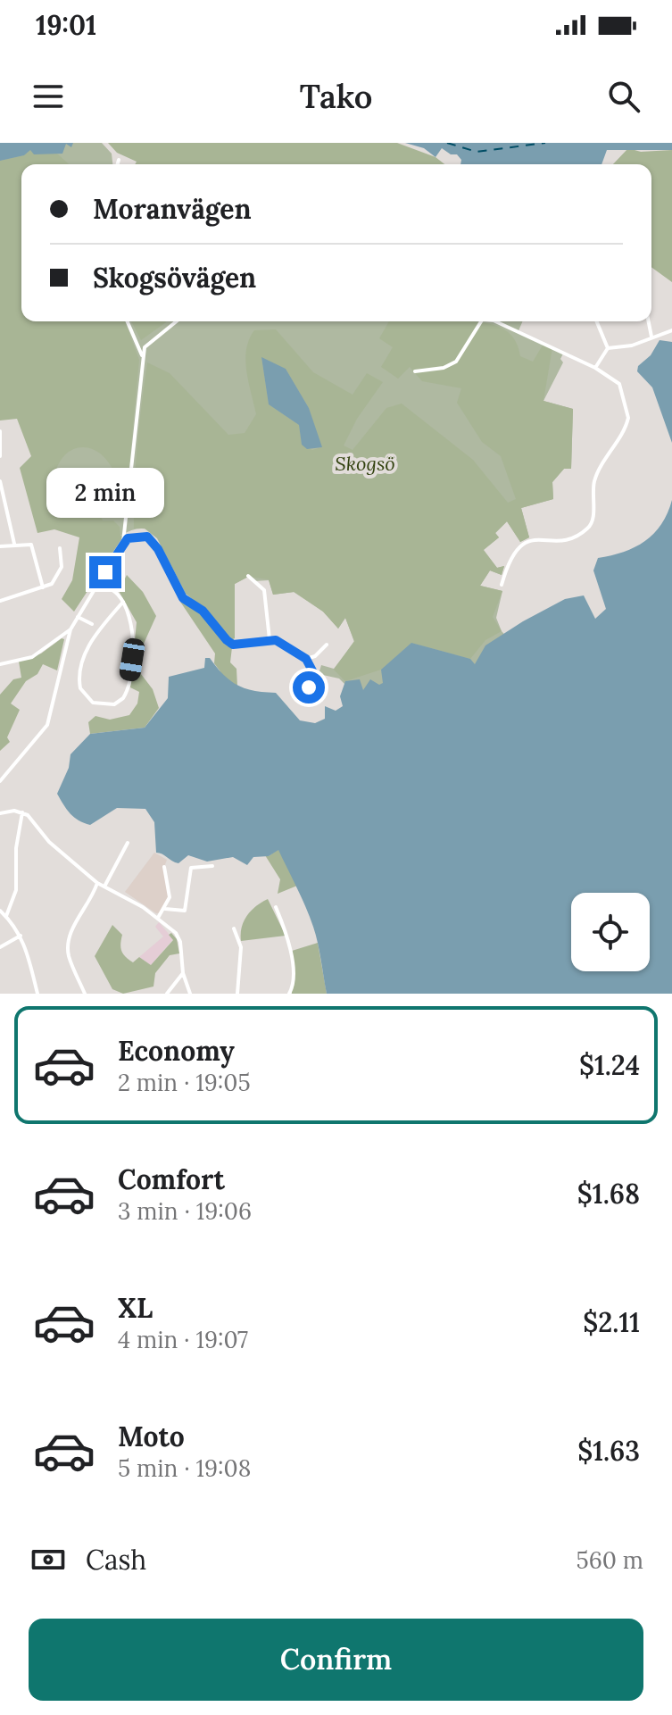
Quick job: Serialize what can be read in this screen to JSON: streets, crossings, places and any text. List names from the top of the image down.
{
  "parks": ["Skogsö"],
  "page": {
    "status": "19:01",
    "header": "Tako",
    "banner": ["Moranvägen", "Skogsövägen"],
    "bubble": "2 min",
    "list": [
      {
        "name": "Economy",
        "note": "2 min · 19:05",
        "value": "$1.24"
      },
      {
        "name": "Comfort",
        "note": "3 min · 19:06",
        "value": "$1.68"
      },
      {
        "name": "XL",
        "note": "4 min · 19:07",
        "value": "$2.11"
      },
      {
        "name": "Moto",
        "note": "5 min · 19:08",
        "value": "$1.63"
      }
    ],
    "pay": ["Cash", "560 m"],
    "buttons": "Confirm"
  }
}
